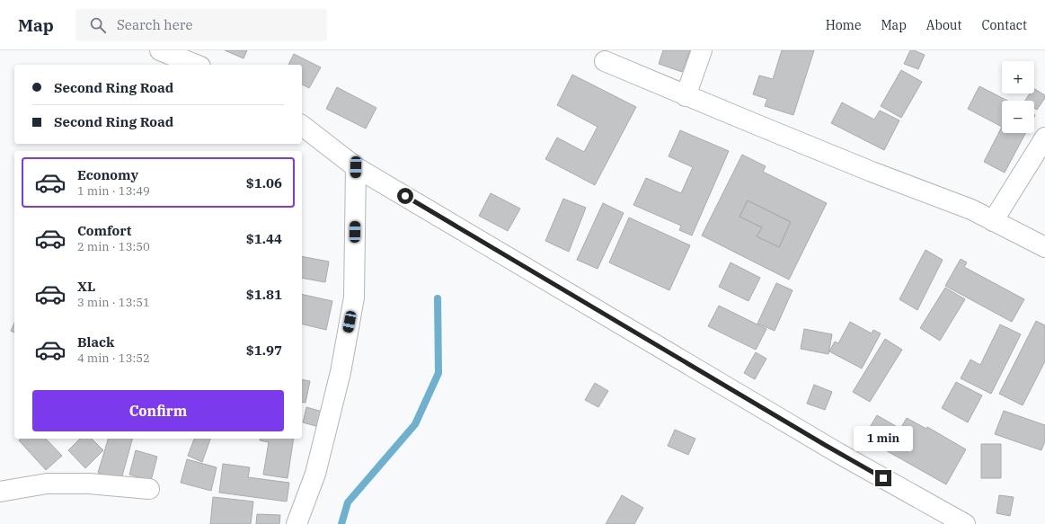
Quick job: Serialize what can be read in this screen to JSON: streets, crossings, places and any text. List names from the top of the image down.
{
  "page": {
    "header": "Map",
    "search": "Search here",
    "nav": [
      "Home",
      "Map",
      "About",
      "Contact"
    ],
    "map_buttons": ["+", "−"],
    "banner": ["Second Ring Road", "Second Ring Road"],
    "list": [
      {
        "name": "Economy",
        "note": "1 min · 13:49",
        "value": "$1.06"
      },
      {
        "name": "Comfort",
        "note": "2 min · 13:50",
        "value": "$1.44"
      },
      {
        "name": "XL",
        "note": "3 min · 13:51",
        "value": "$1.81"
      },
      {
        "name": "Black",
        "note": "4 min · 13:52",
        "value": "$1.97"
      }
    ],
    "buttons": "Confirm",
    "bubble": "1 min"
  }
}
